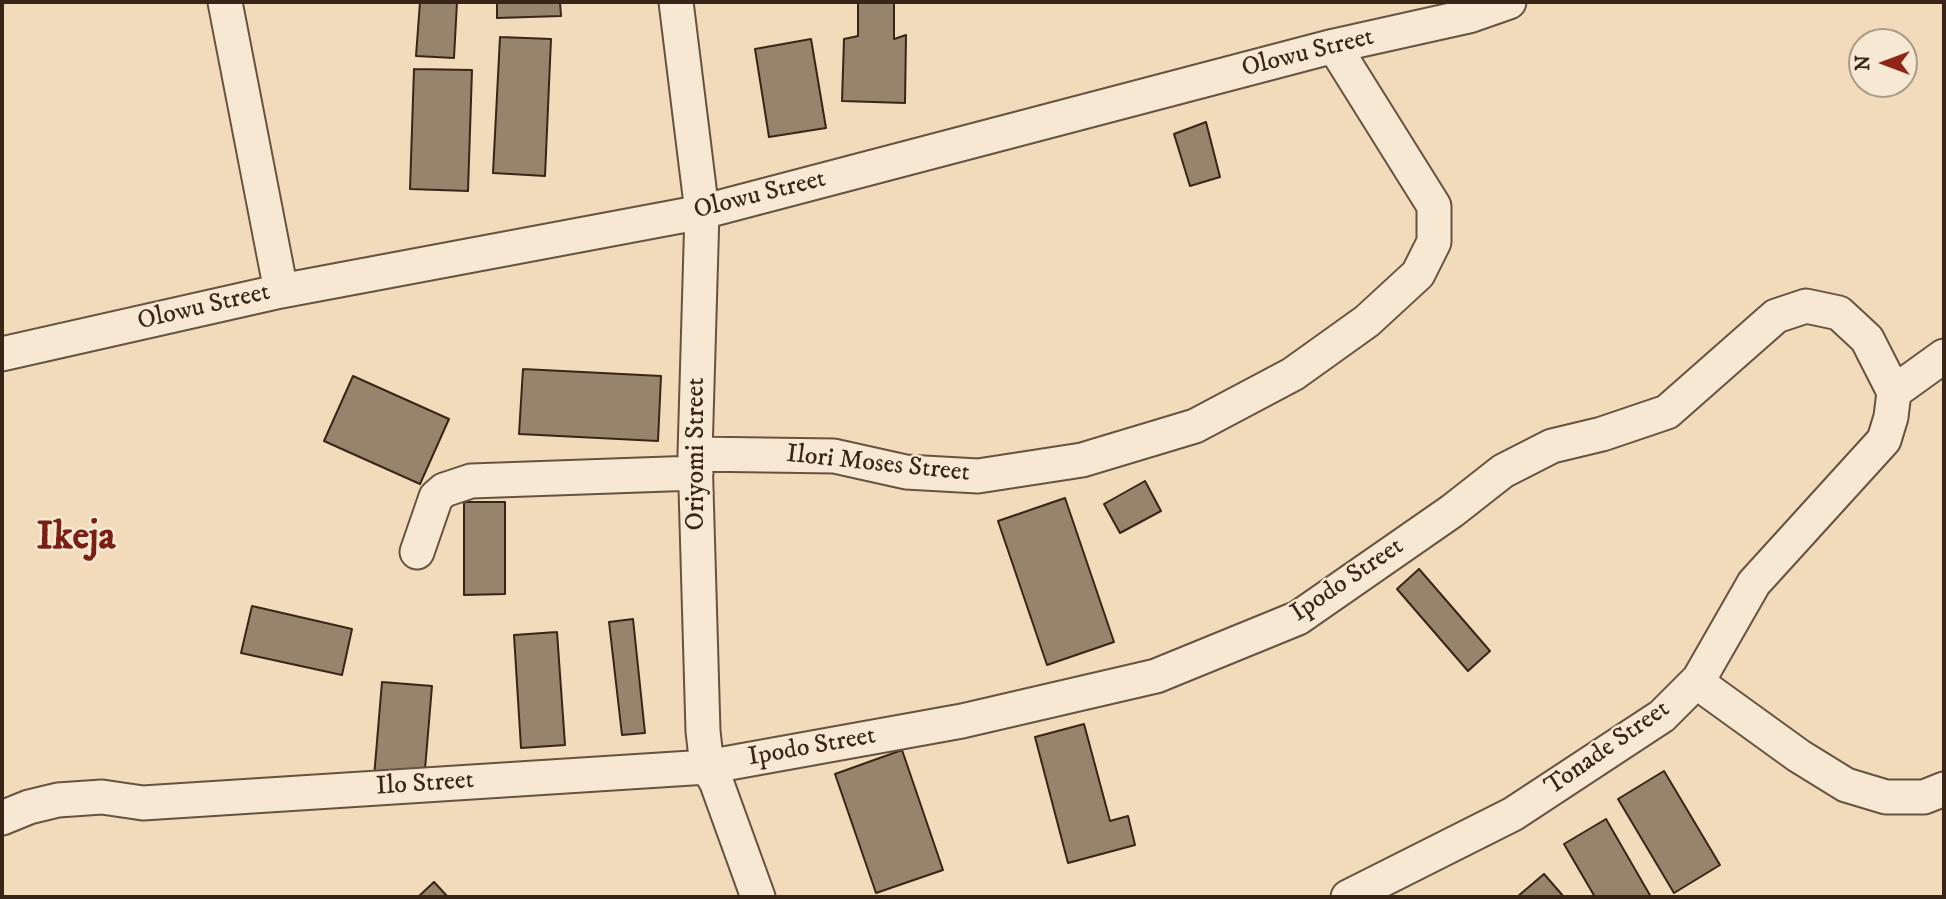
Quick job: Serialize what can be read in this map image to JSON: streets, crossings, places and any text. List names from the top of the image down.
{
  "streets": {
    "street": [
      "Olowu Street",
      "Oriyomi Street",
      "Ilori Moses Street",
      "Ipodo Street",
      "Tonade Street",
      "Ilo Street"
    ]
  },
  "crossings": [
    ["Olowu Street", "Oriyomi Street"],
    ["Olowu Street", "Ilori Moses Street"],
    ["Oriyomi Street", "Ilori Moses Street"],
    ["Oriyomi Street", "Ipodo Street"],
    ["Oriyomi Street", "Ilo Street"],
    ["Ipodo Street", "Tonade Street"],
    ["Ipodo Street", "Ilo Street"]
  ],
  "districts": ["Ikeja"],
  "north": "left"
}
